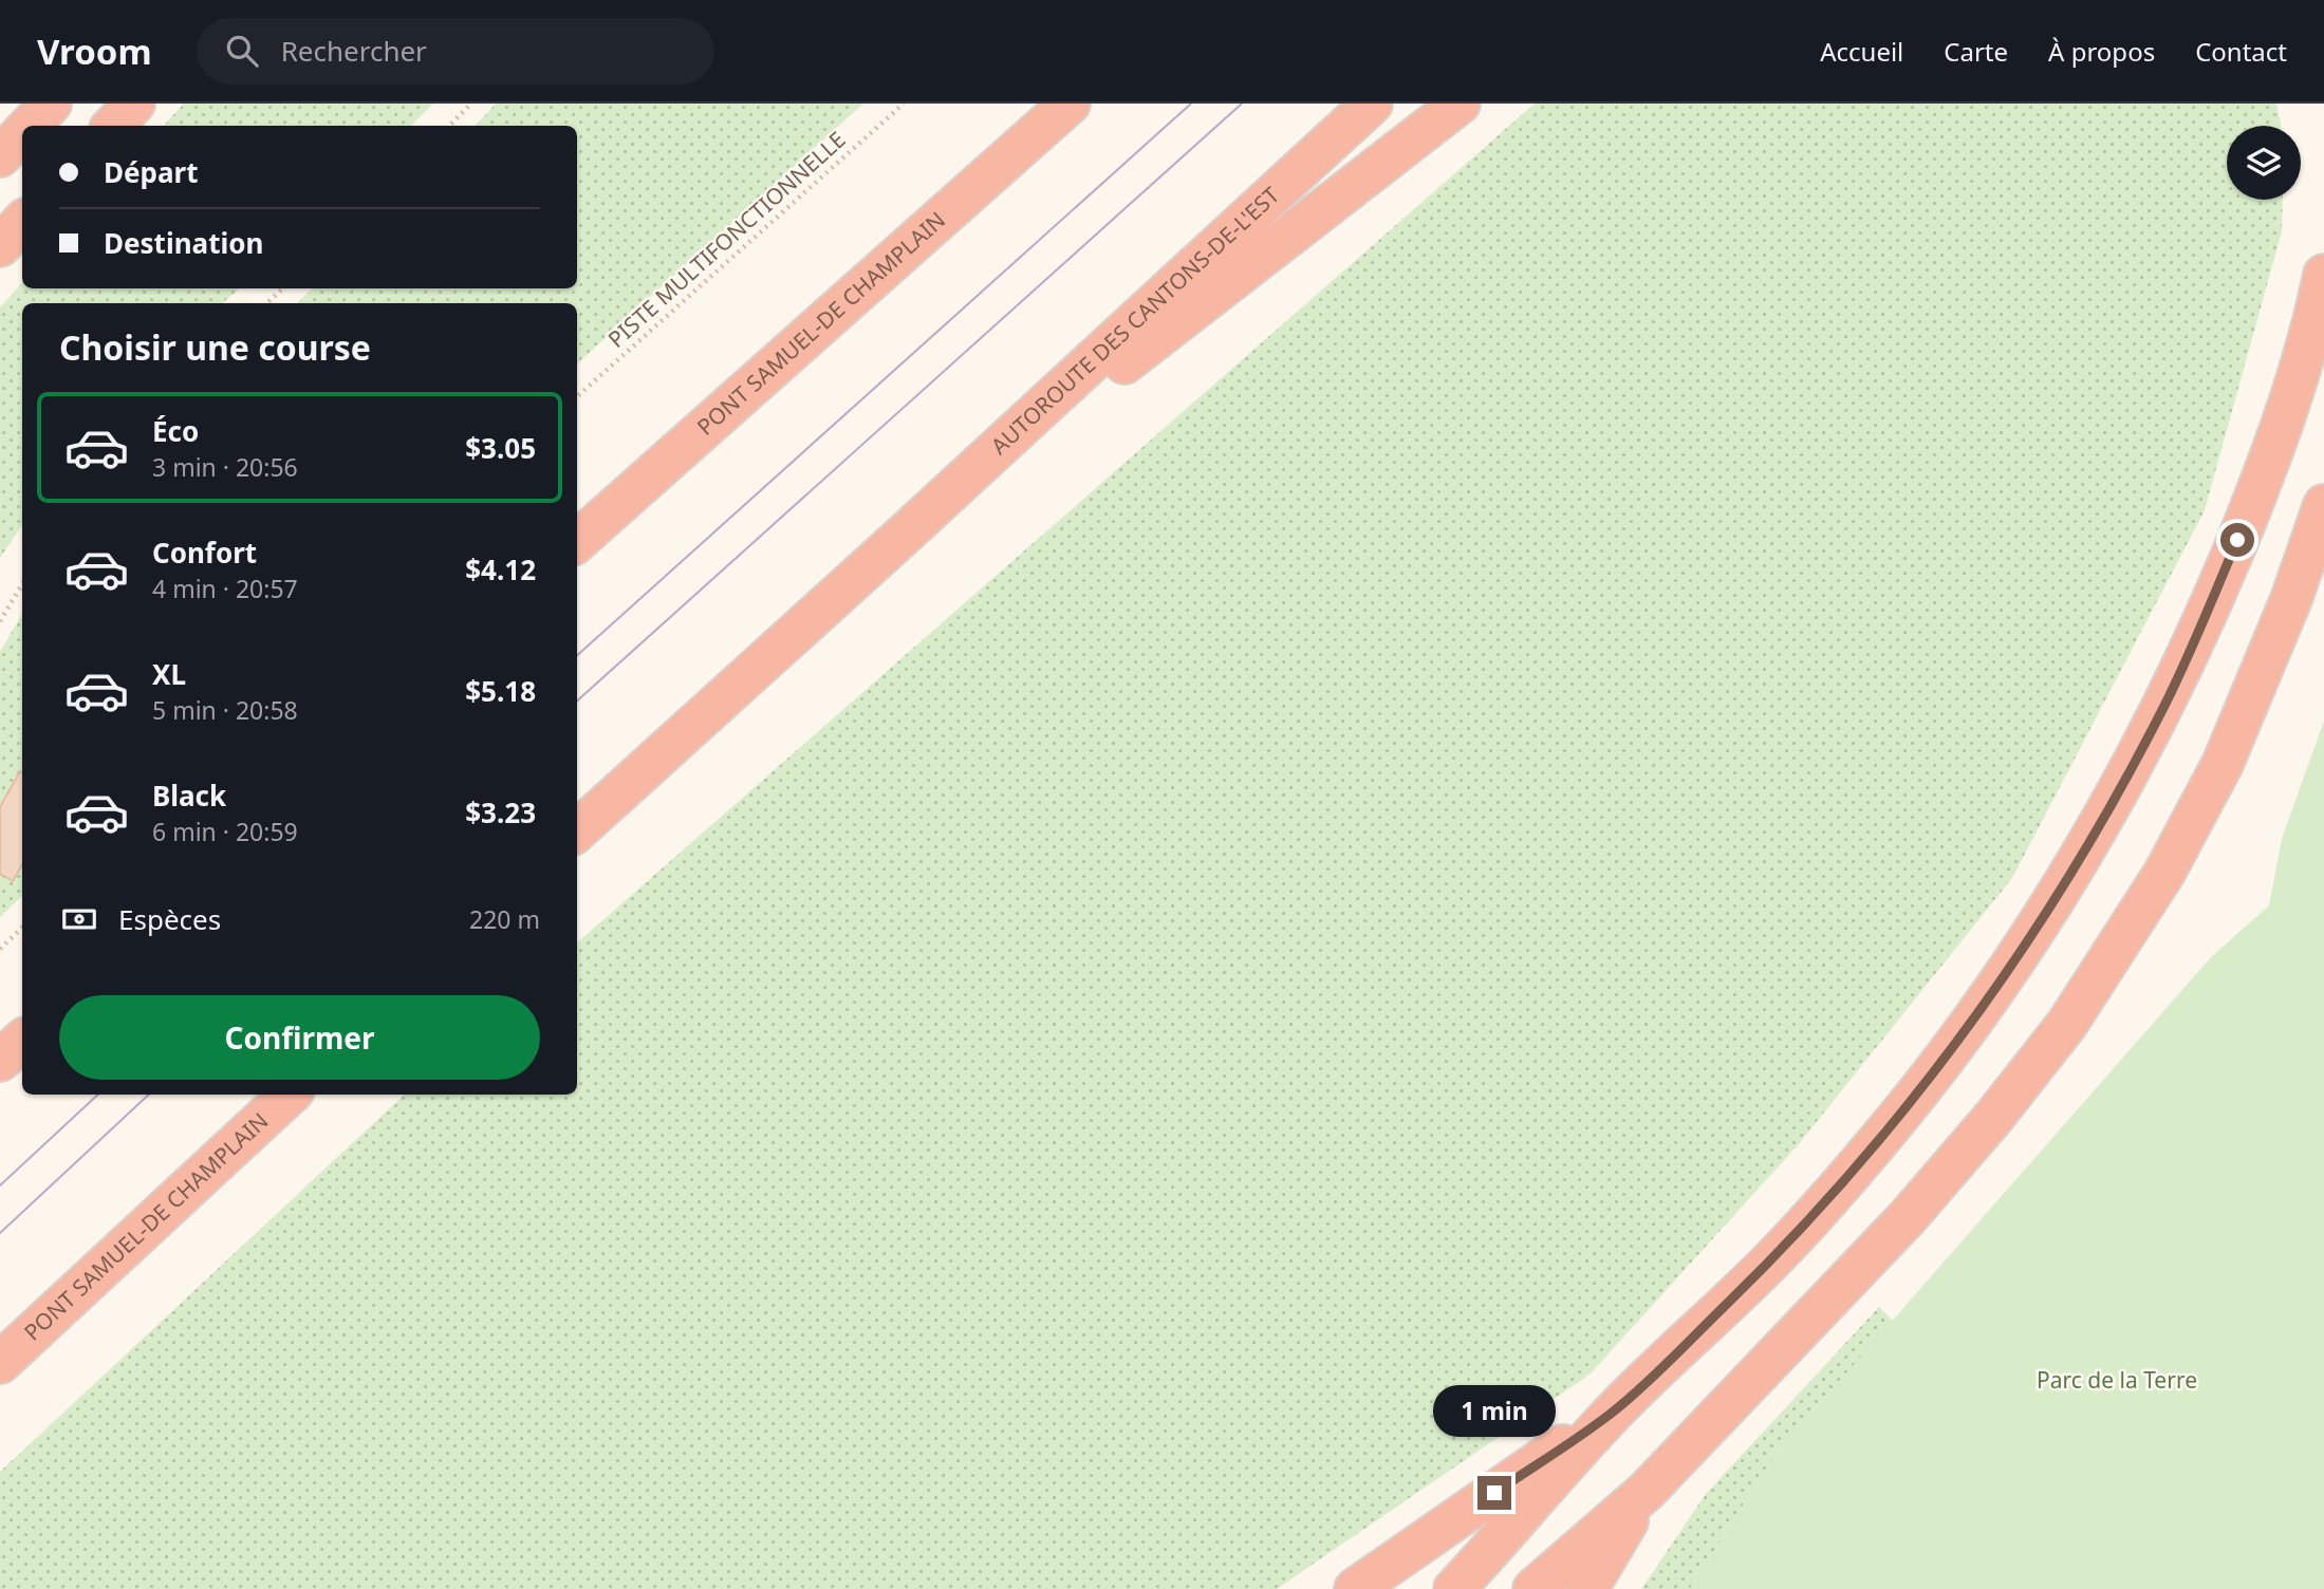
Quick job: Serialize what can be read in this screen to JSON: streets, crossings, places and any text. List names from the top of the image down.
{
  "streets": {
    "highway": ["AUTOROUTE DES CANTONS-DE-L'EST", "PONT SAMUEL-DE CHAMPLAIN"],
    "path": ["PISTE MULTIFONCTIONNELLE"]
  },
  "parks": ["Parc de la Terre"],
  "page": {
    "header": "Vroom",
    "search": "Rechercher",
    "nav": [
      "Accueil",
      "Carte",
      "À propos",
      "Contact"
    ],
    "banner": ["Départ", "Destination"],
    "heading": "Choisir une course",
    "list": [
      {
        "name": "Éco",
        "note": "3 min · 20:56",
        "value": "$3.05"
      },
      {
        "name": "Confort",
        "note": "4 min · 20:57",
        "value": "$4.12"
      },
      {
        "name": "XL",
        "note": "5 min · 20:58",
        "value": "$5.18"
      },
      {
        "name": "Black",
        "note": "6 min · 20:59",
        "value": "$3.23"
      }
    ],
    "pay": ["Espèces", "220 m"],
    "buttons": "Confirmer",
    "bubble": "1 min"
  }
}
